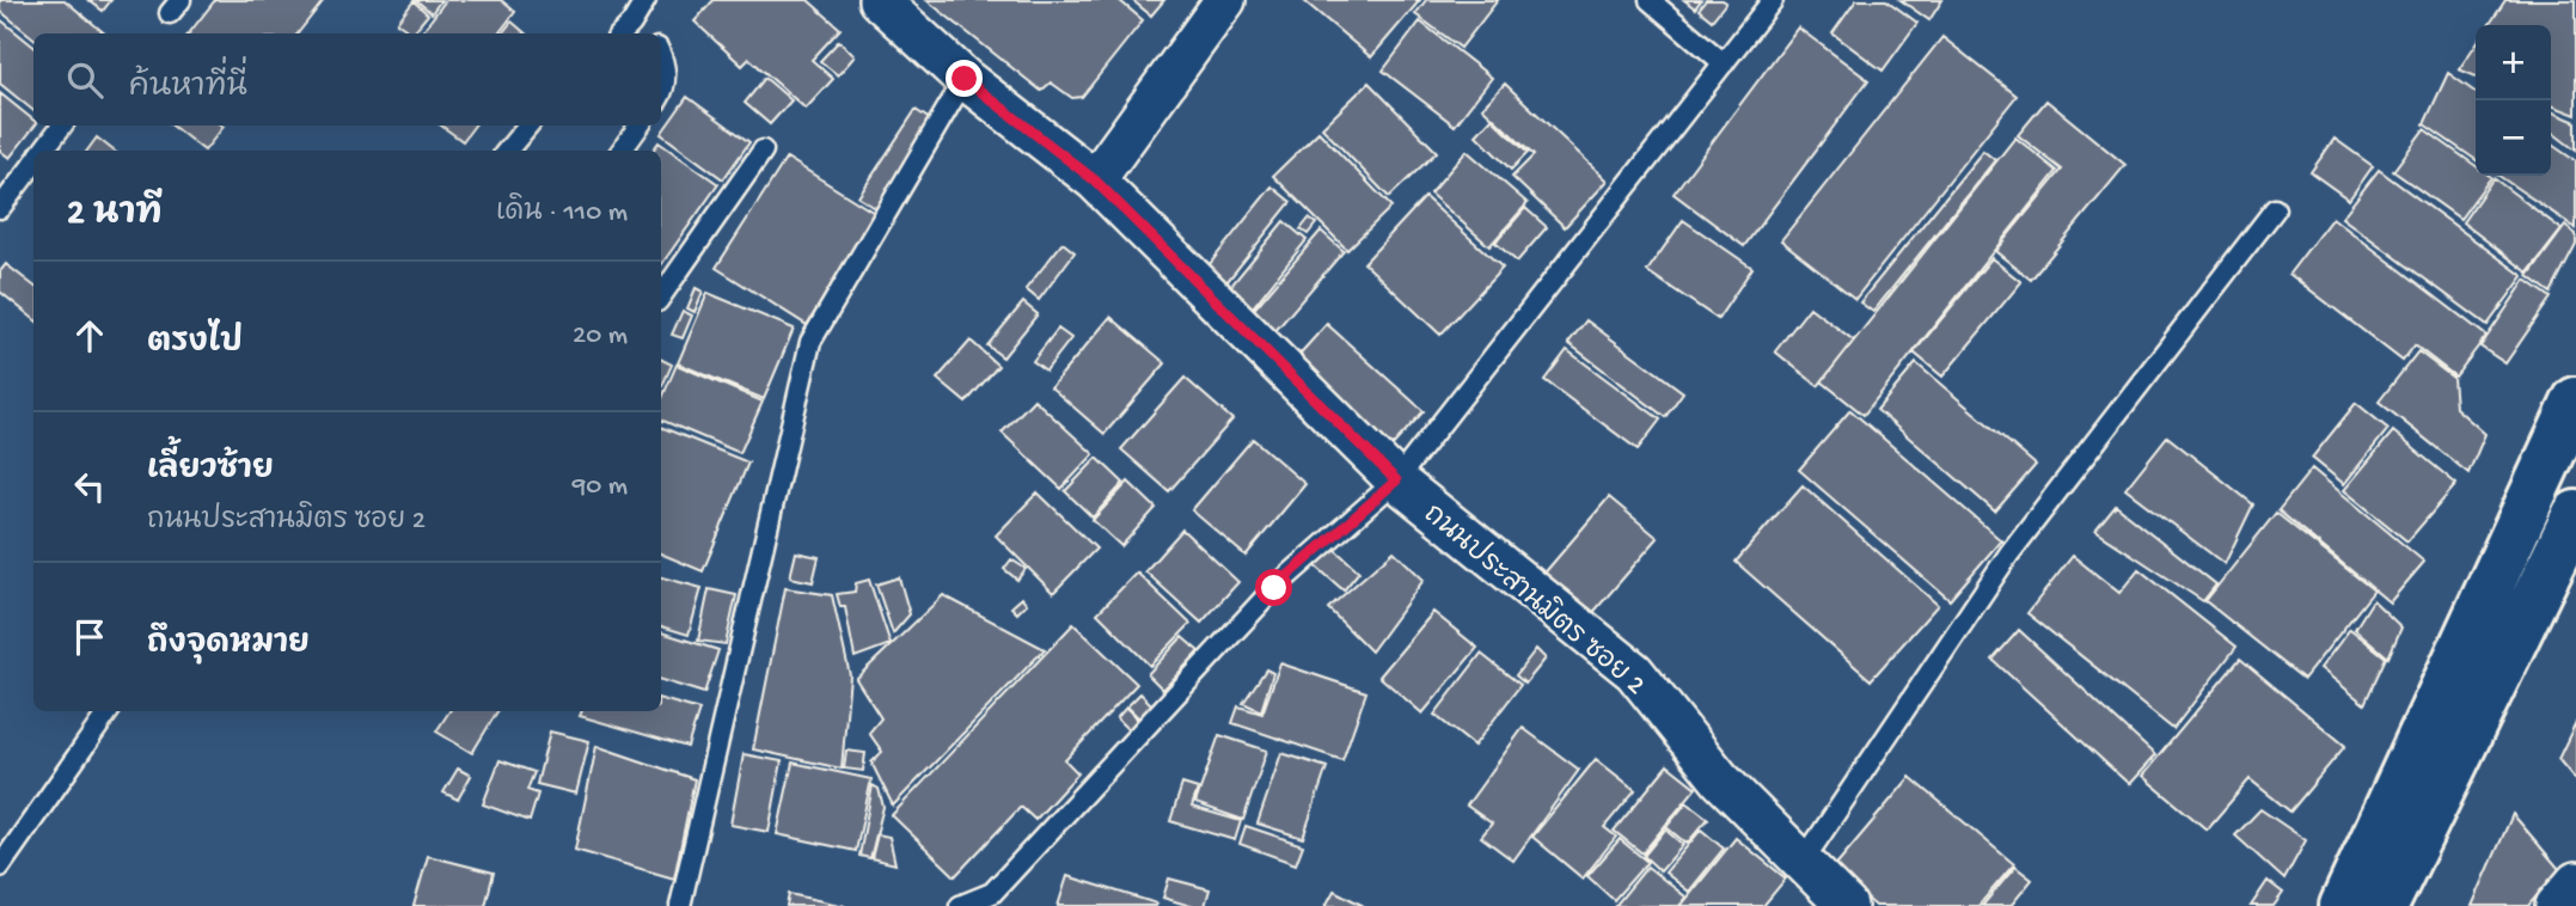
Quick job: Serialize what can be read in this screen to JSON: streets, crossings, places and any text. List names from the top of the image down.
{
  "streets": {
    "street": ["ถนนประสานมิตร ซอย 2"]
  },
  "page": {
    "map_buttons": ["+", "−"],
    "search": "ค้นหาที่นี่",
    "heading": ["2 นาที", "เดิน · 110 m"],
    "list": [
      ["ตรงไป", "20 m"],
      ["เลี้ยวซ้าย", "ถนนประสานมิตร ซอย 2", "90 m"],
      "ถึงจุดหมาย"
    ]
  }
}
